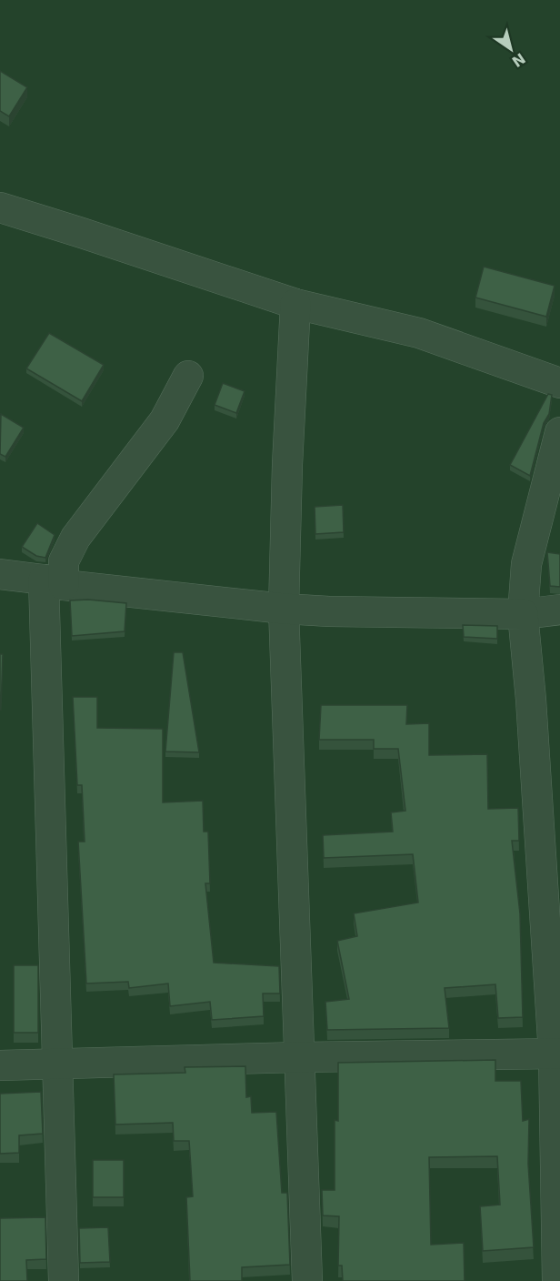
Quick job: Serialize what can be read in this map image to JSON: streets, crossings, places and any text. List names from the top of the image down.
{
  "north": "bottom right"
}
